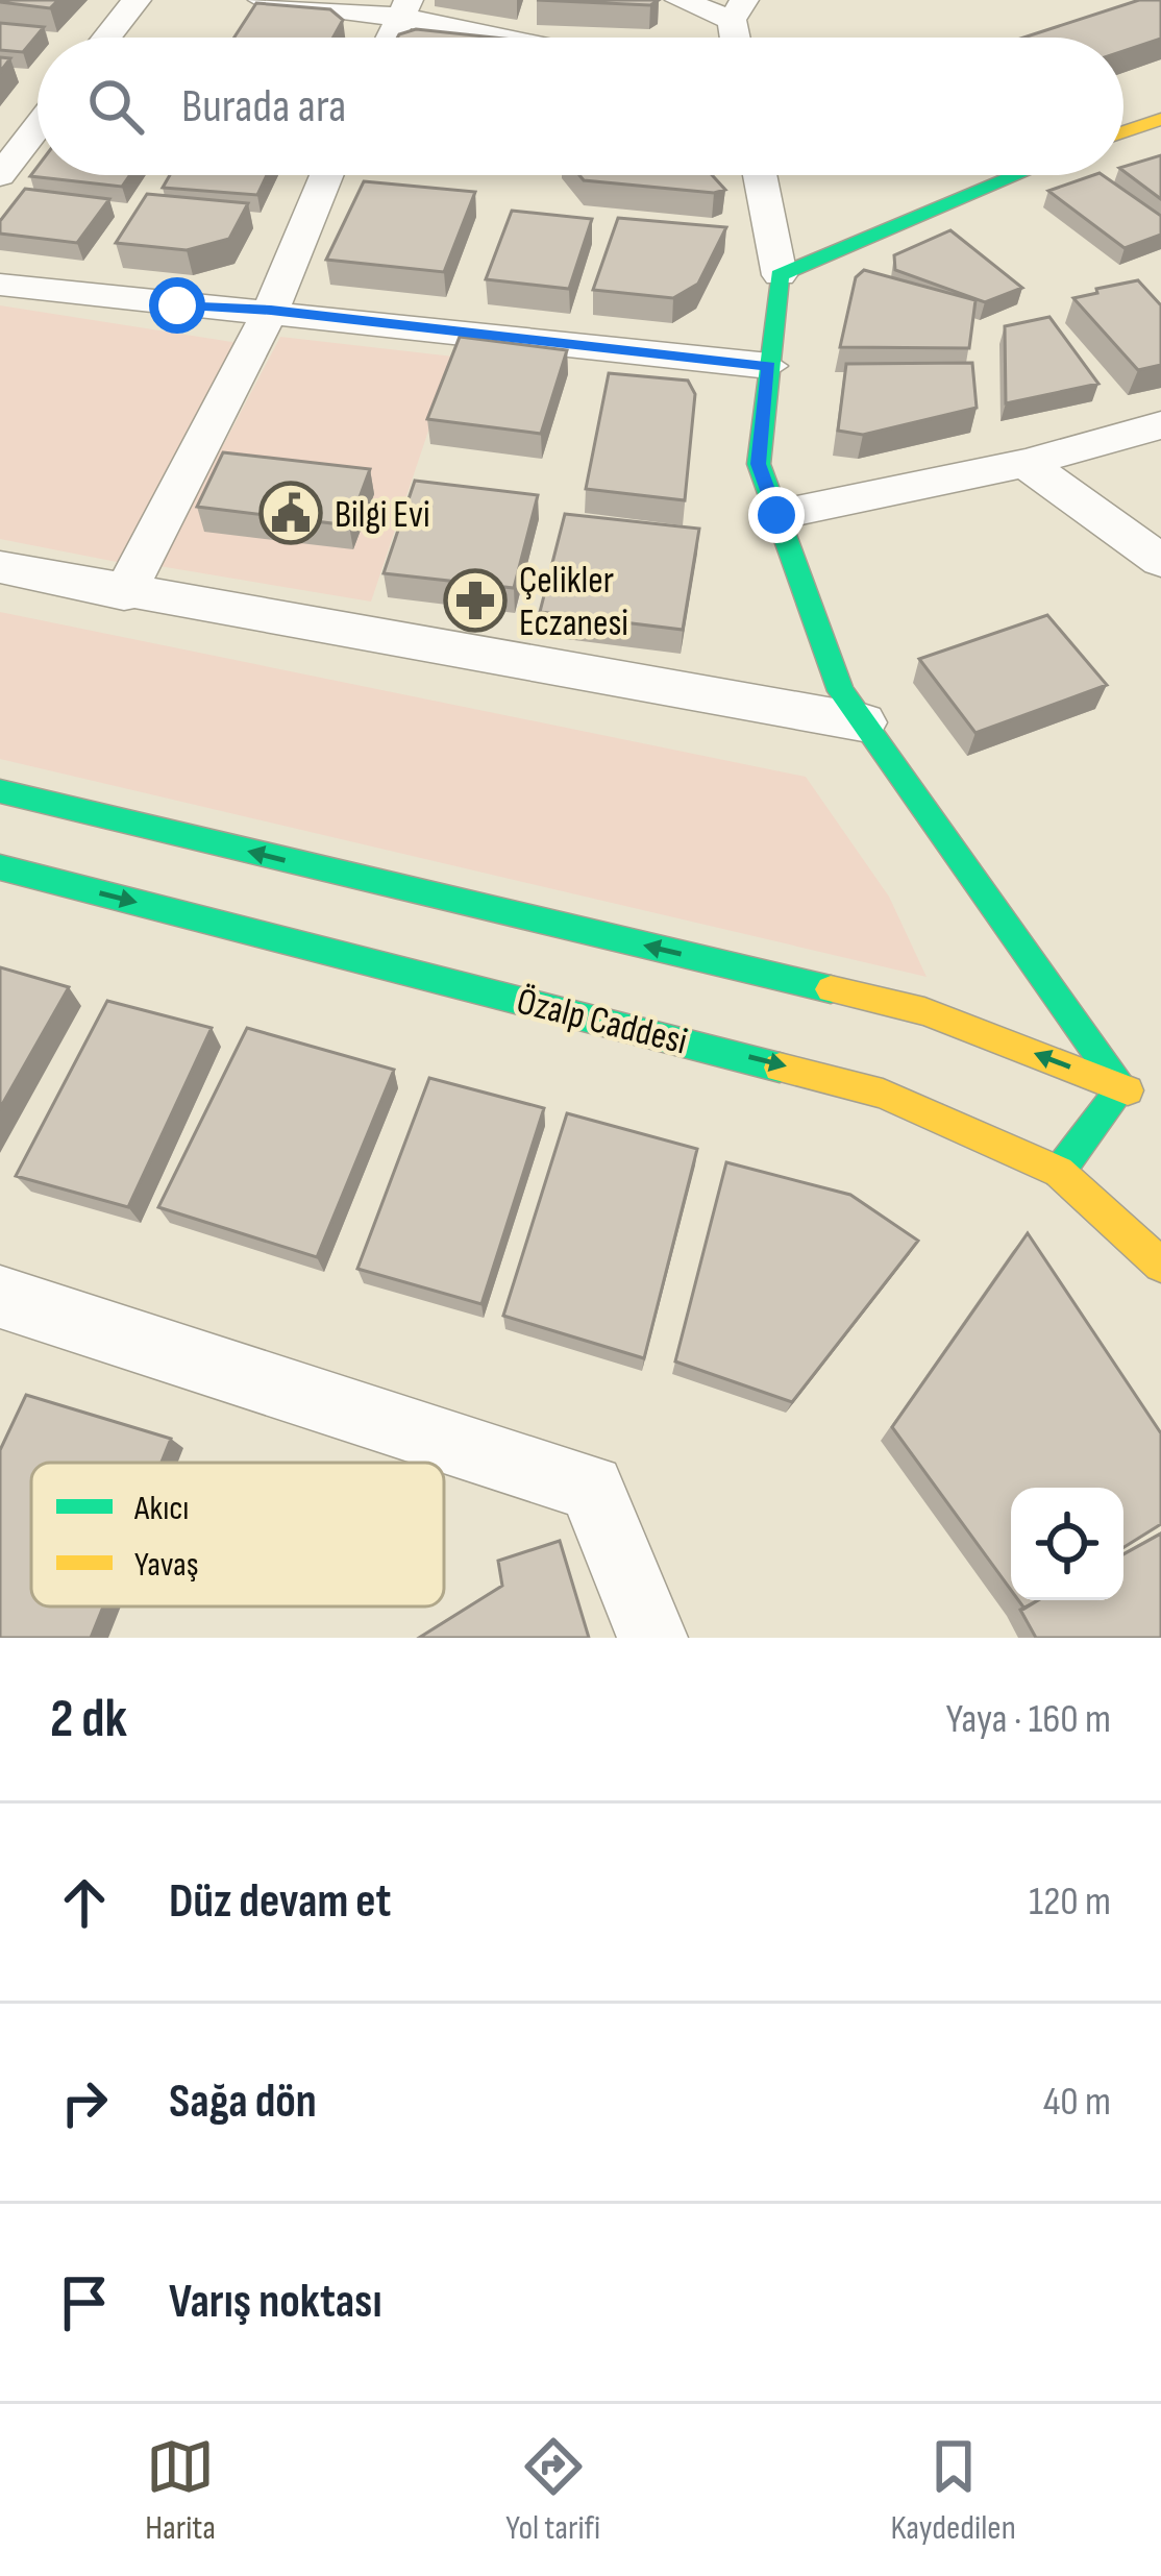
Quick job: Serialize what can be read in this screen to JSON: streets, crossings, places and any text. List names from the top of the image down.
{
  "streets": {
    "main road": ["Özalp Caddesi"]
  },
  "places": {
    "public building": ["Bilgi Evi"],
    "pharmacy": ["Çelikler Eczanesi"]
  },
  "legend": ["Akıcı", "Yavaş"],
  "page": {
    "search": "Burada ara",
    "heading": ["2 dk", "Yaya · 160 m"],
    "list": [
      ["Düz devam et", "120 m"],
      ["Sağa dön", "40 m"],
      "Varış noktası"
    ],
    "nav": ["Harita", "Yol tarifi", "Kaydedilen"]
  }
}
